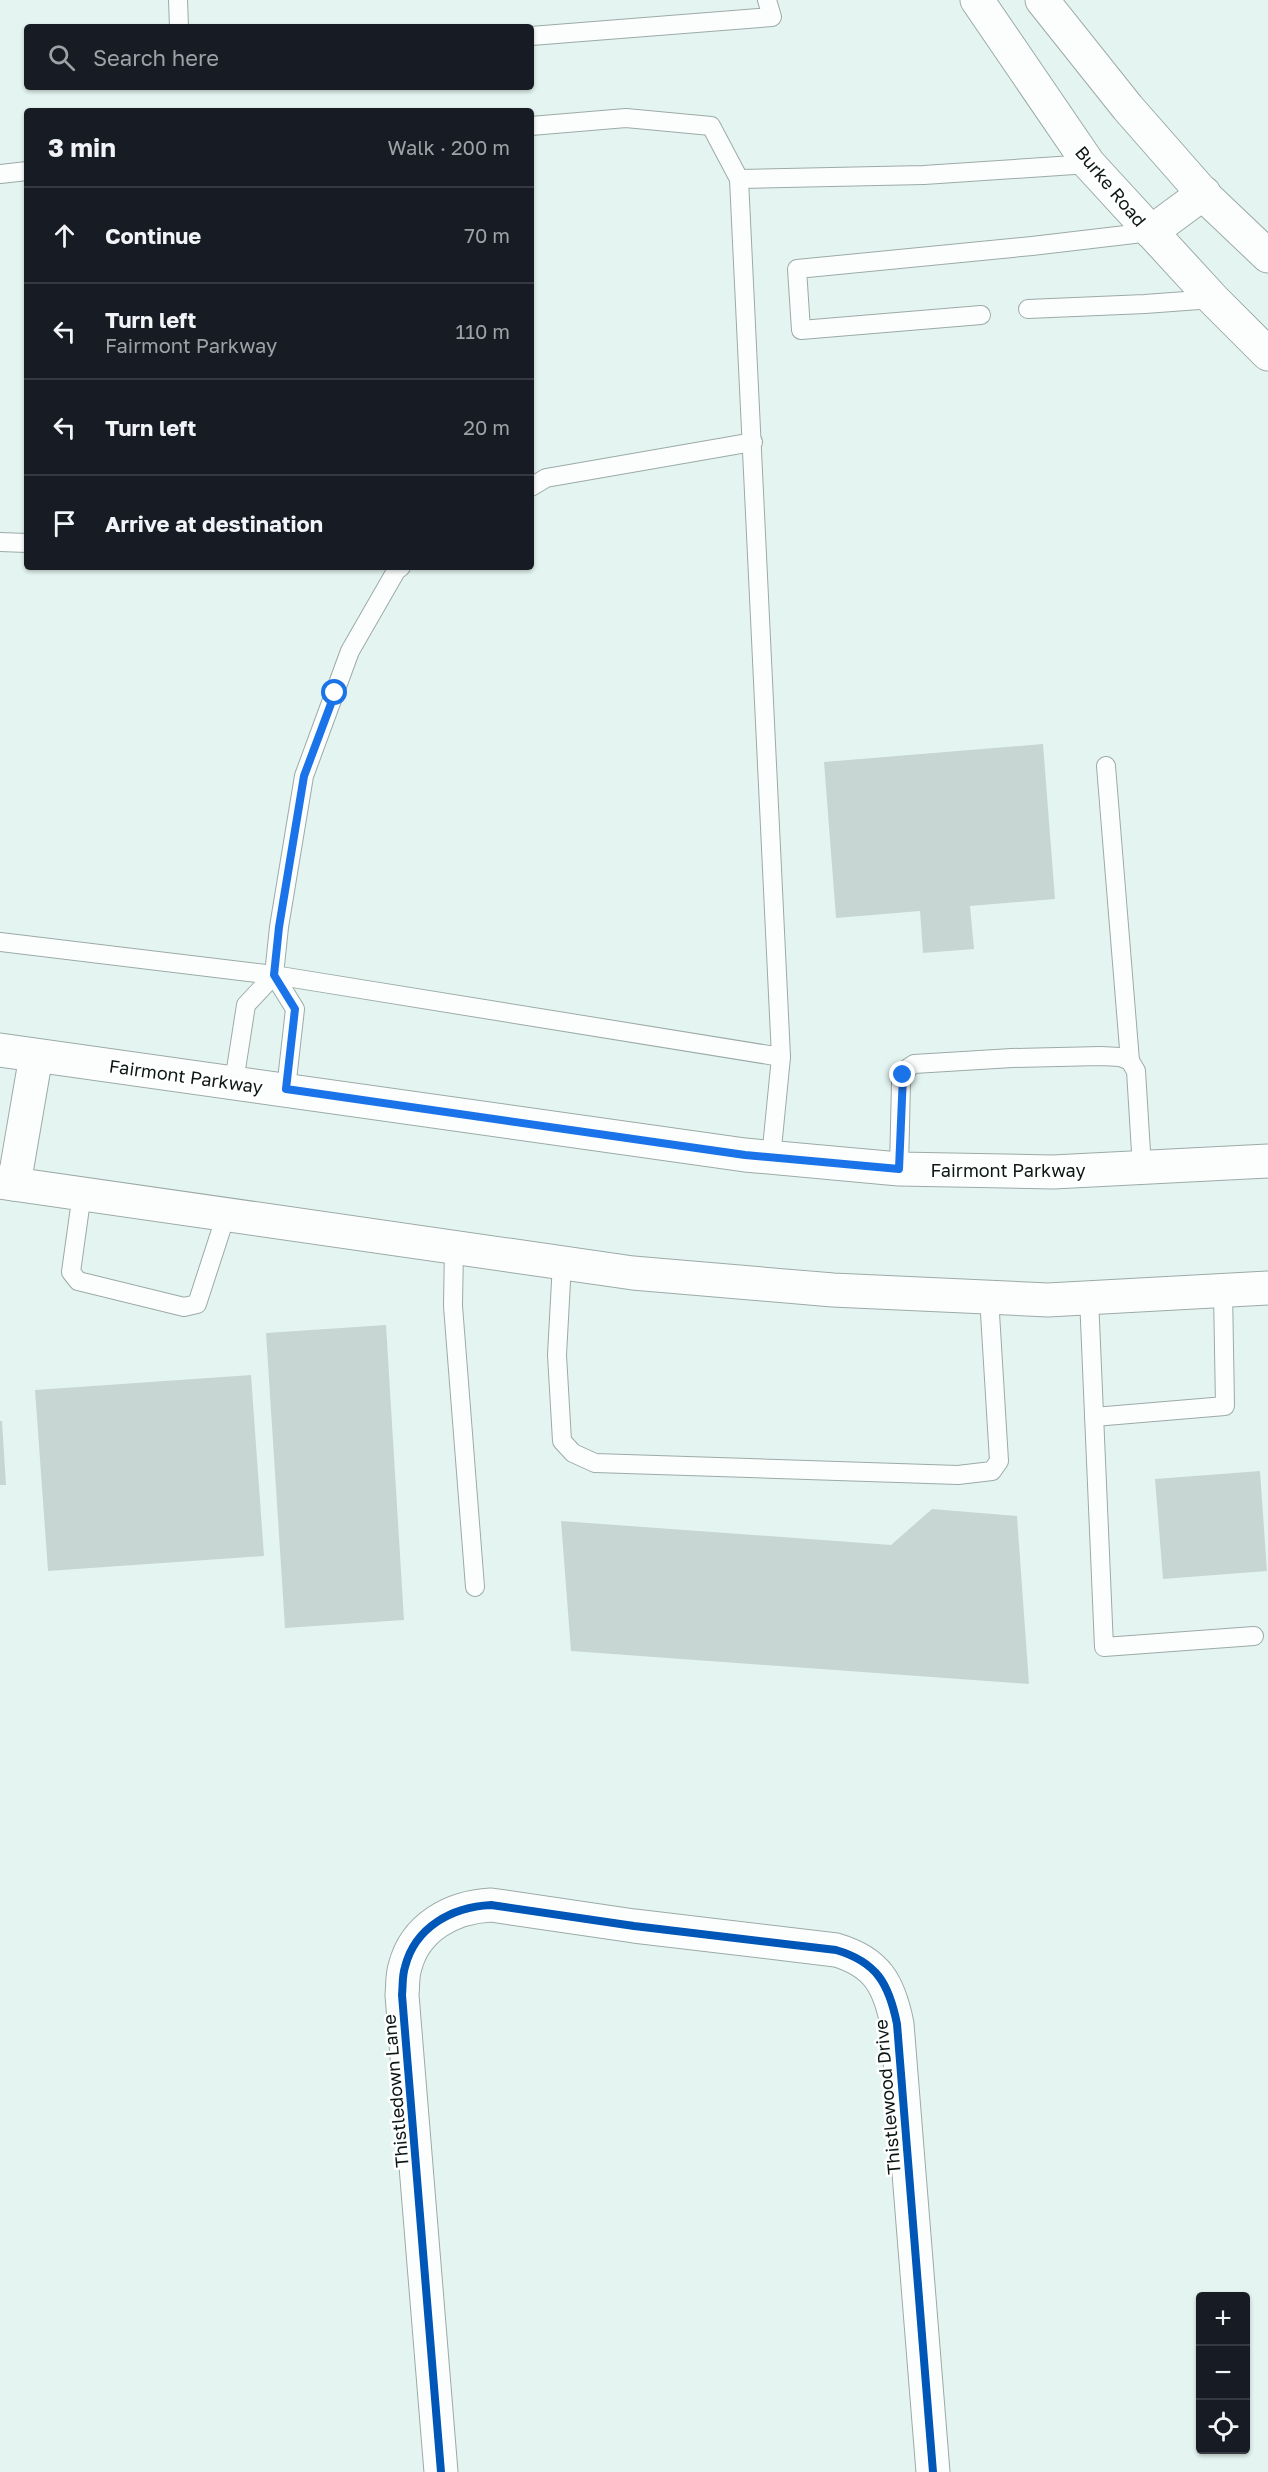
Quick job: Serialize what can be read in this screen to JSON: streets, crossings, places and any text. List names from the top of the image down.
{
  "streets": {
    "main road": [
      "Burke Road",
      "Fairmont Parkway",
      "Thistledown Lane",
      "Thistlewood Drive"
    ]
  },
  "crossings": [
    ["Thistledown Lane", "Thistlewood Drive"]
  ],
  "page": {
    "search": "Search here",
    "heading": ["3 min", "Walk · 200 m"],
    "list": [
      ["Continue", "70 m"],
      ["Turn left", "Fairmont Parkway", "110 m"],
      ["Turn left", "20 m"],
      "Arrive at destination"
    ],
    "map_buttons": ["+", "−"]
  }
}
